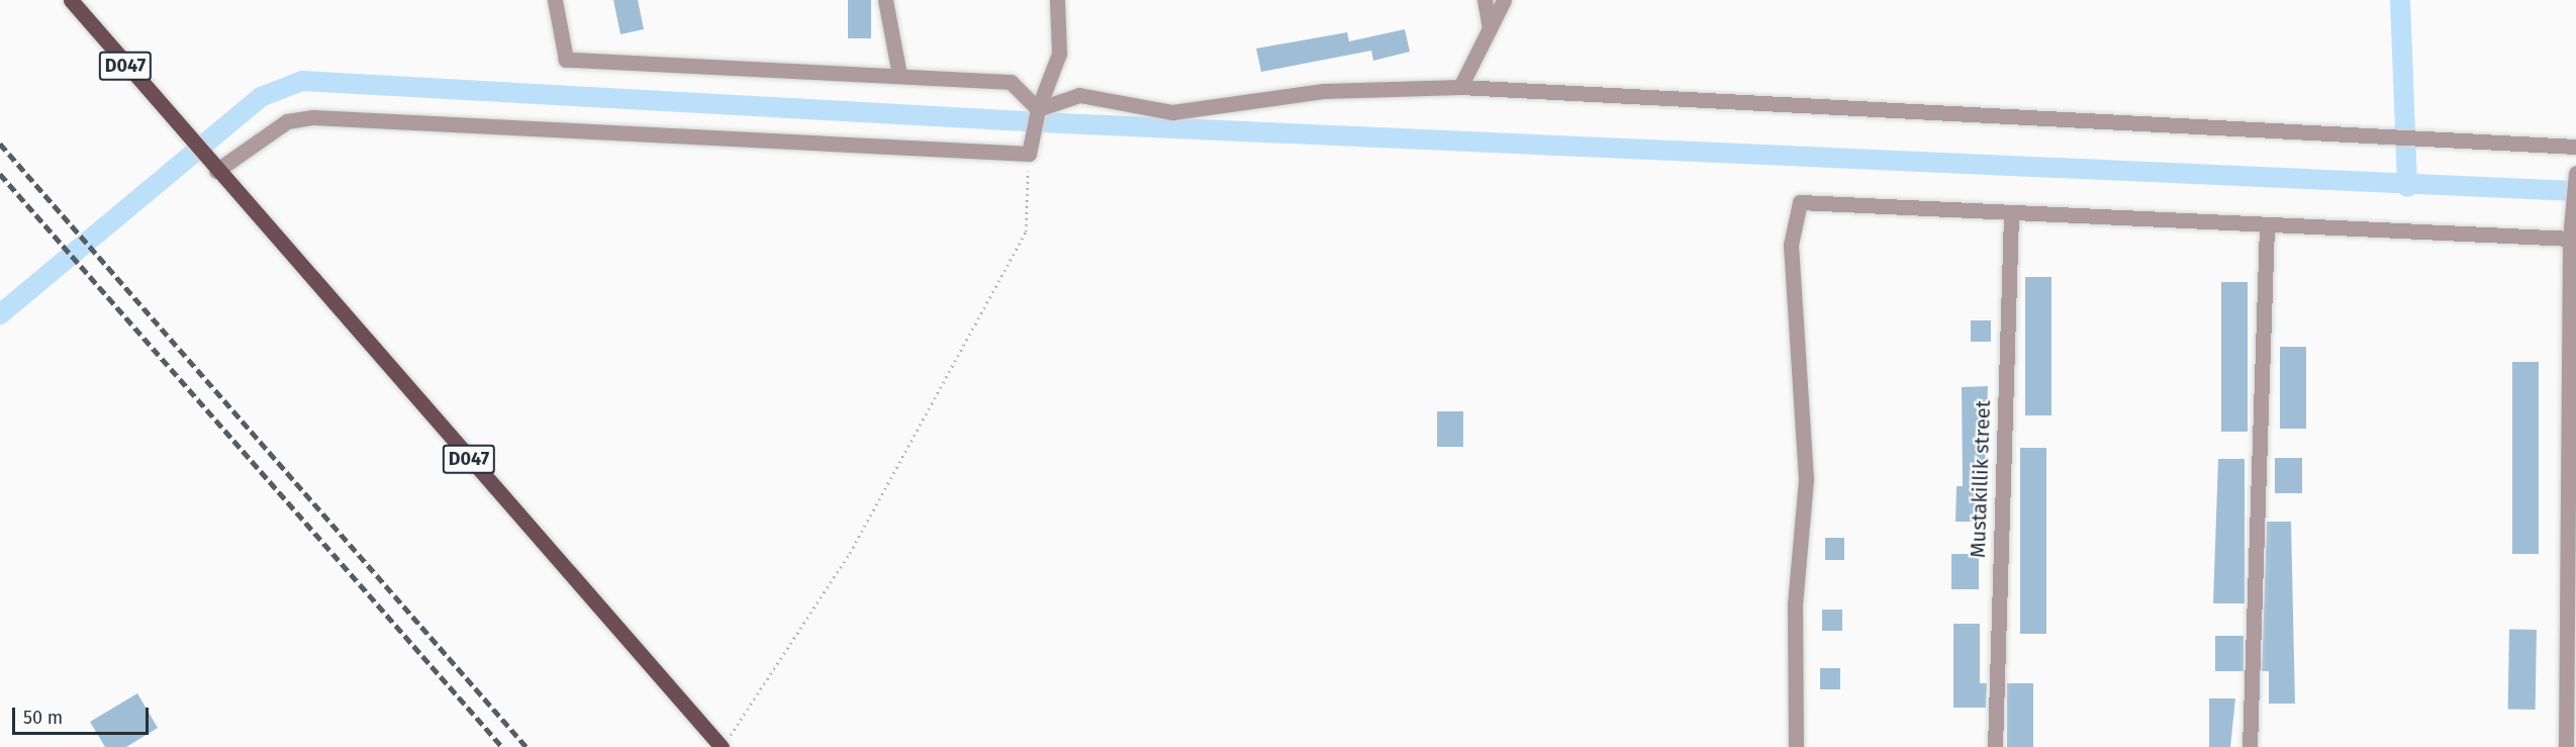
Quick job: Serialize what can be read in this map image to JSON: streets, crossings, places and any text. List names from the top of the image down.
{
  "streets": {
    "main road": ["D047"],
    "street": ["Mustakillik street"]
  },
  "scale_bar": "50 m"
}
